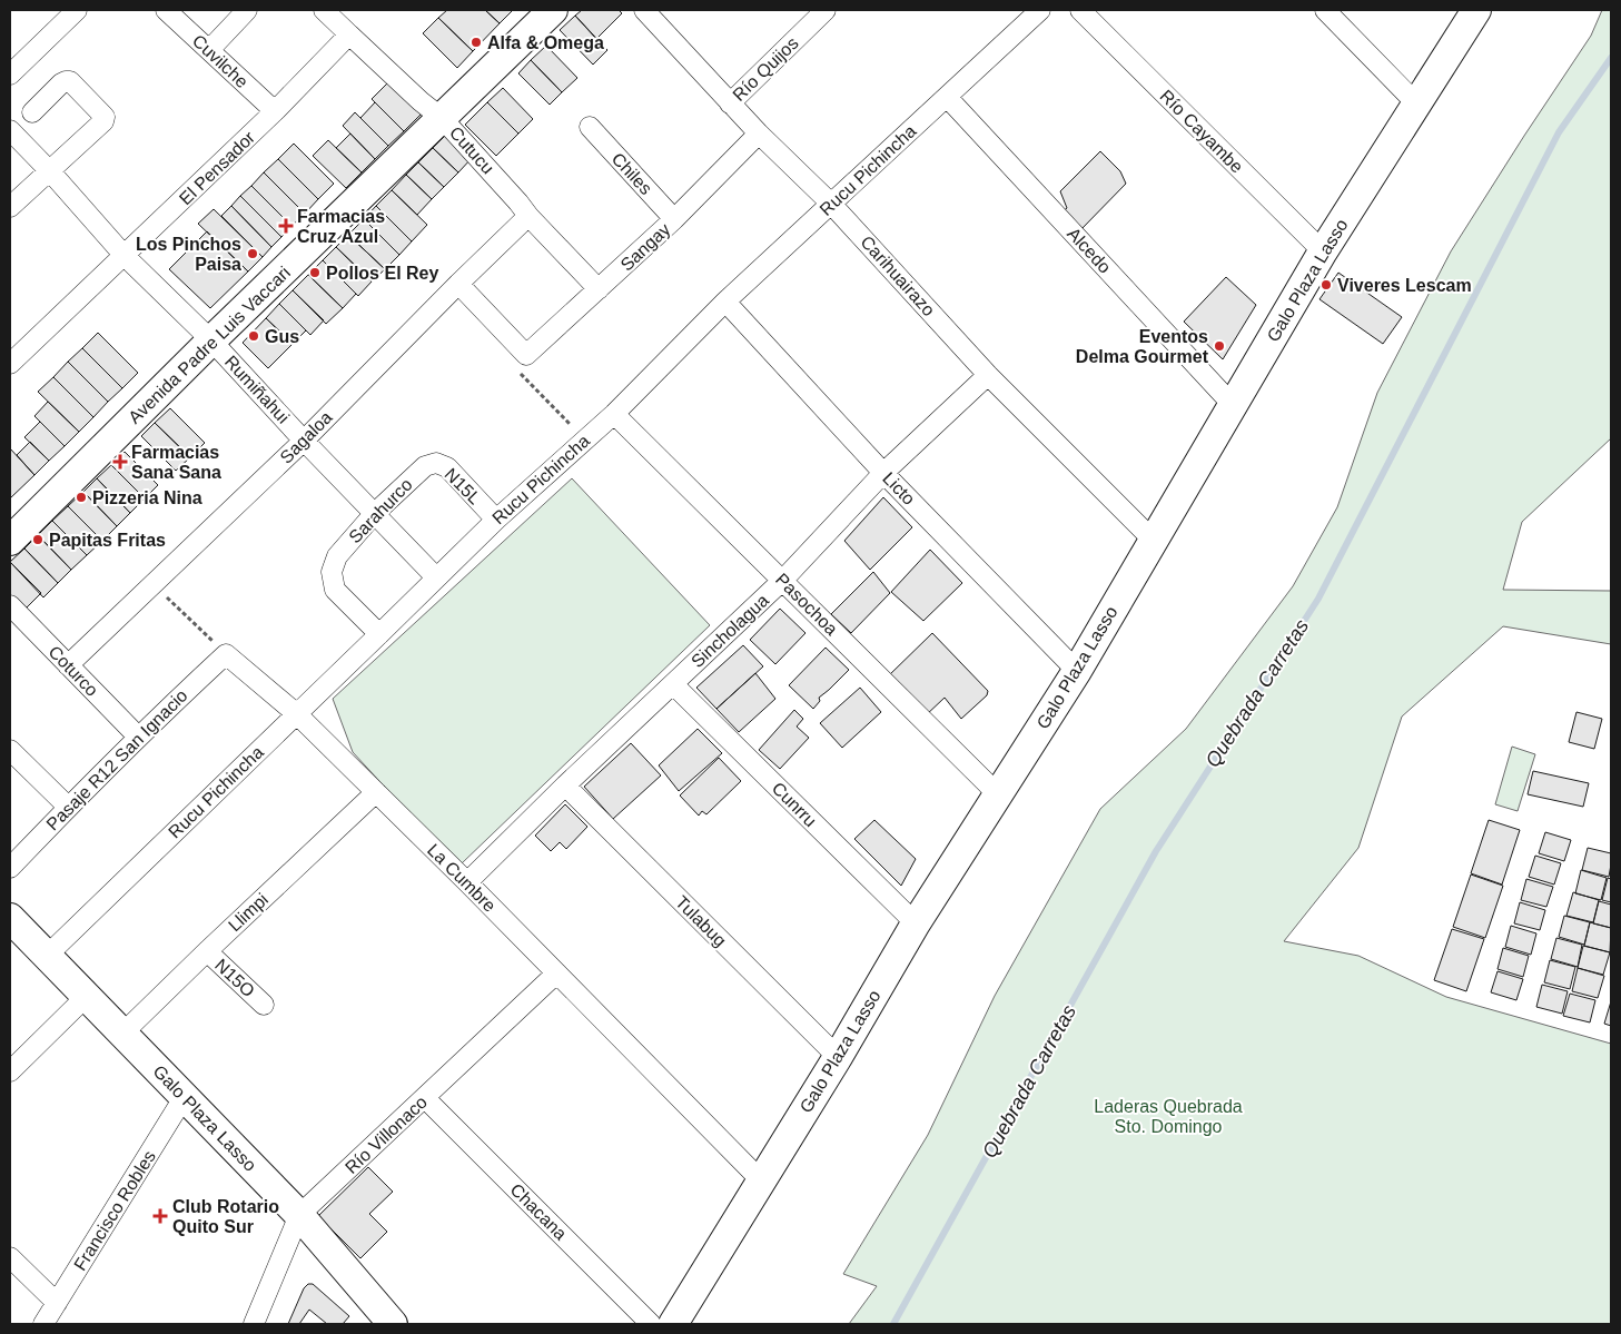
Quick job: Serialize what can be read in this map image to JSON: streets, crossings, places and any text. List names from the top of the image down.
{
  "streets": {
    "street": [
      "Cuvilche",
      "Río Quijos",
      "Río Cayambe",
      "Cutucu",
      "El Pensador",
      "Rucu Pichincha",
      "Chiles",
      "Sangay",
      "Alcedo",
      "Carihuairazo",
      "Galo Plaza Lasso",
      "Avenida Padre Luis Vaccari",
      "Rumiñahui",
      "Sagaloa",
      "N15L",
      "Licto",
      "Sarahurco",
      "Pasochoa",
      "Sincholagua",
      "Coturco",
      "Pasaje R12 San Ignacio",
      "Cunrru",
      "La Cumbre",
      "Llimpi",
      "Tulabug",
      "N15O",
      "Río Villonaco",
      "Francisco Robles",
      "Chacana"
    ]
  },
  "crossings": [
    ["Cuvilche", "El Pensador"],
    ["Río Quijos", "Carihuairazo"],
    ["Río Cayambe", "Galo Plaza Lasso"],
    ["Cutucu", "Sangay"],
    ["Cutucu", "Avenida Padre Luis Vaccari"],
    ["Cutucu", "Sagaloa"],
    ["El Pensador", "Rumiñahui"],
    ["Rucu Pichincha", "Alcedo"],
    ["Rucu Pichincha", "Carihuairazo"],
    ["Rucu Pichincha", "Galo Plaza Lasso"],
    ["Rucu Pichincha", "Rumiñahui"],
    ["Rucu Pichincha", "N15L"],
    ["Rucu Pichincha", "Licto"],
    ["Rucu Pichincha", "Sarahurco"],
    ["Rucu Pichincha", "Pasochoa"],
    ["Rucu Pichincha", "La Cumbre"],
    ["Chiles", "Sangay"],
    ["Sangay", "Carihuairazo"],
    ["Alcedo", "Galo Plaza Lasso"],
    ["Carihuairazo", "Galo Plaza Lasso"],
    ["Carihuairazo", "Sincholagua"],
    ["Galo Plaza Lasso", "Licto"],
    ["Galo Plaza Lasso", "Pasochoa"],
    ["Galo Plaza Lasso", "Cunrru"],
    ["Galo Plaza Lasso", "La Cumbre"],
    ["Galo Plaza Lasso", "Llimpi"],
    ["Galo Plaza Lasso", "Tulabug"],
    ["Galo Plaza Lasso", "Río Villonaco"],
    ["Galo Plaza Lasso", "Francisco Robles"],
    ["Avenida Padre Luis Vaccari", "Rumiñahui"],
    ["Rumiñahui", "Sagaloa"],
    ["Rumiñahui", "Sarahurco"],
    ["Sagaloa", "Coturco"],
    ["N15L", "Sarahurco"],
    ["Licto", "Sincholagua"],
    ["Pasochoa", "Sincholagua"],
    ["Sincholagua", "Cunrru"],
    ["Sincholagua", "La Cumbre"],
    ["Sincholagua", "Tulabug"],
    ["Coturco", "Pasaje R12 San Ignacio"],
    ["Pasaje R12 San Ignacio", "La Cumbre"],
    ["La Cumbre", "Llimpi"],
    ["La Cumbre", "Río Villonaco"],
    ["Llimpi", "N15O"],
    ["Río Villonaco", "Chacana"]
  ],
  "water": ["Quebrada Carretas"],
  "parks": ["Laderas Quebrada Sto. Domingo"],
  "places": {
    "other": [
      "Alfa & Omega",
      "Los Pinchos Paisa",
      "Pollos El Rey",
      "Viveres Lescam",
      "Gus",
      "Eventos Delma Gourmet",
      "Pizzeria Nina",
      "Papitas Fritas"
    ],
    "health": ["Farmacias Cruz Azul", "Farmacias Sana Sana", "Club Rotario Quito Sur"]
  }
}
